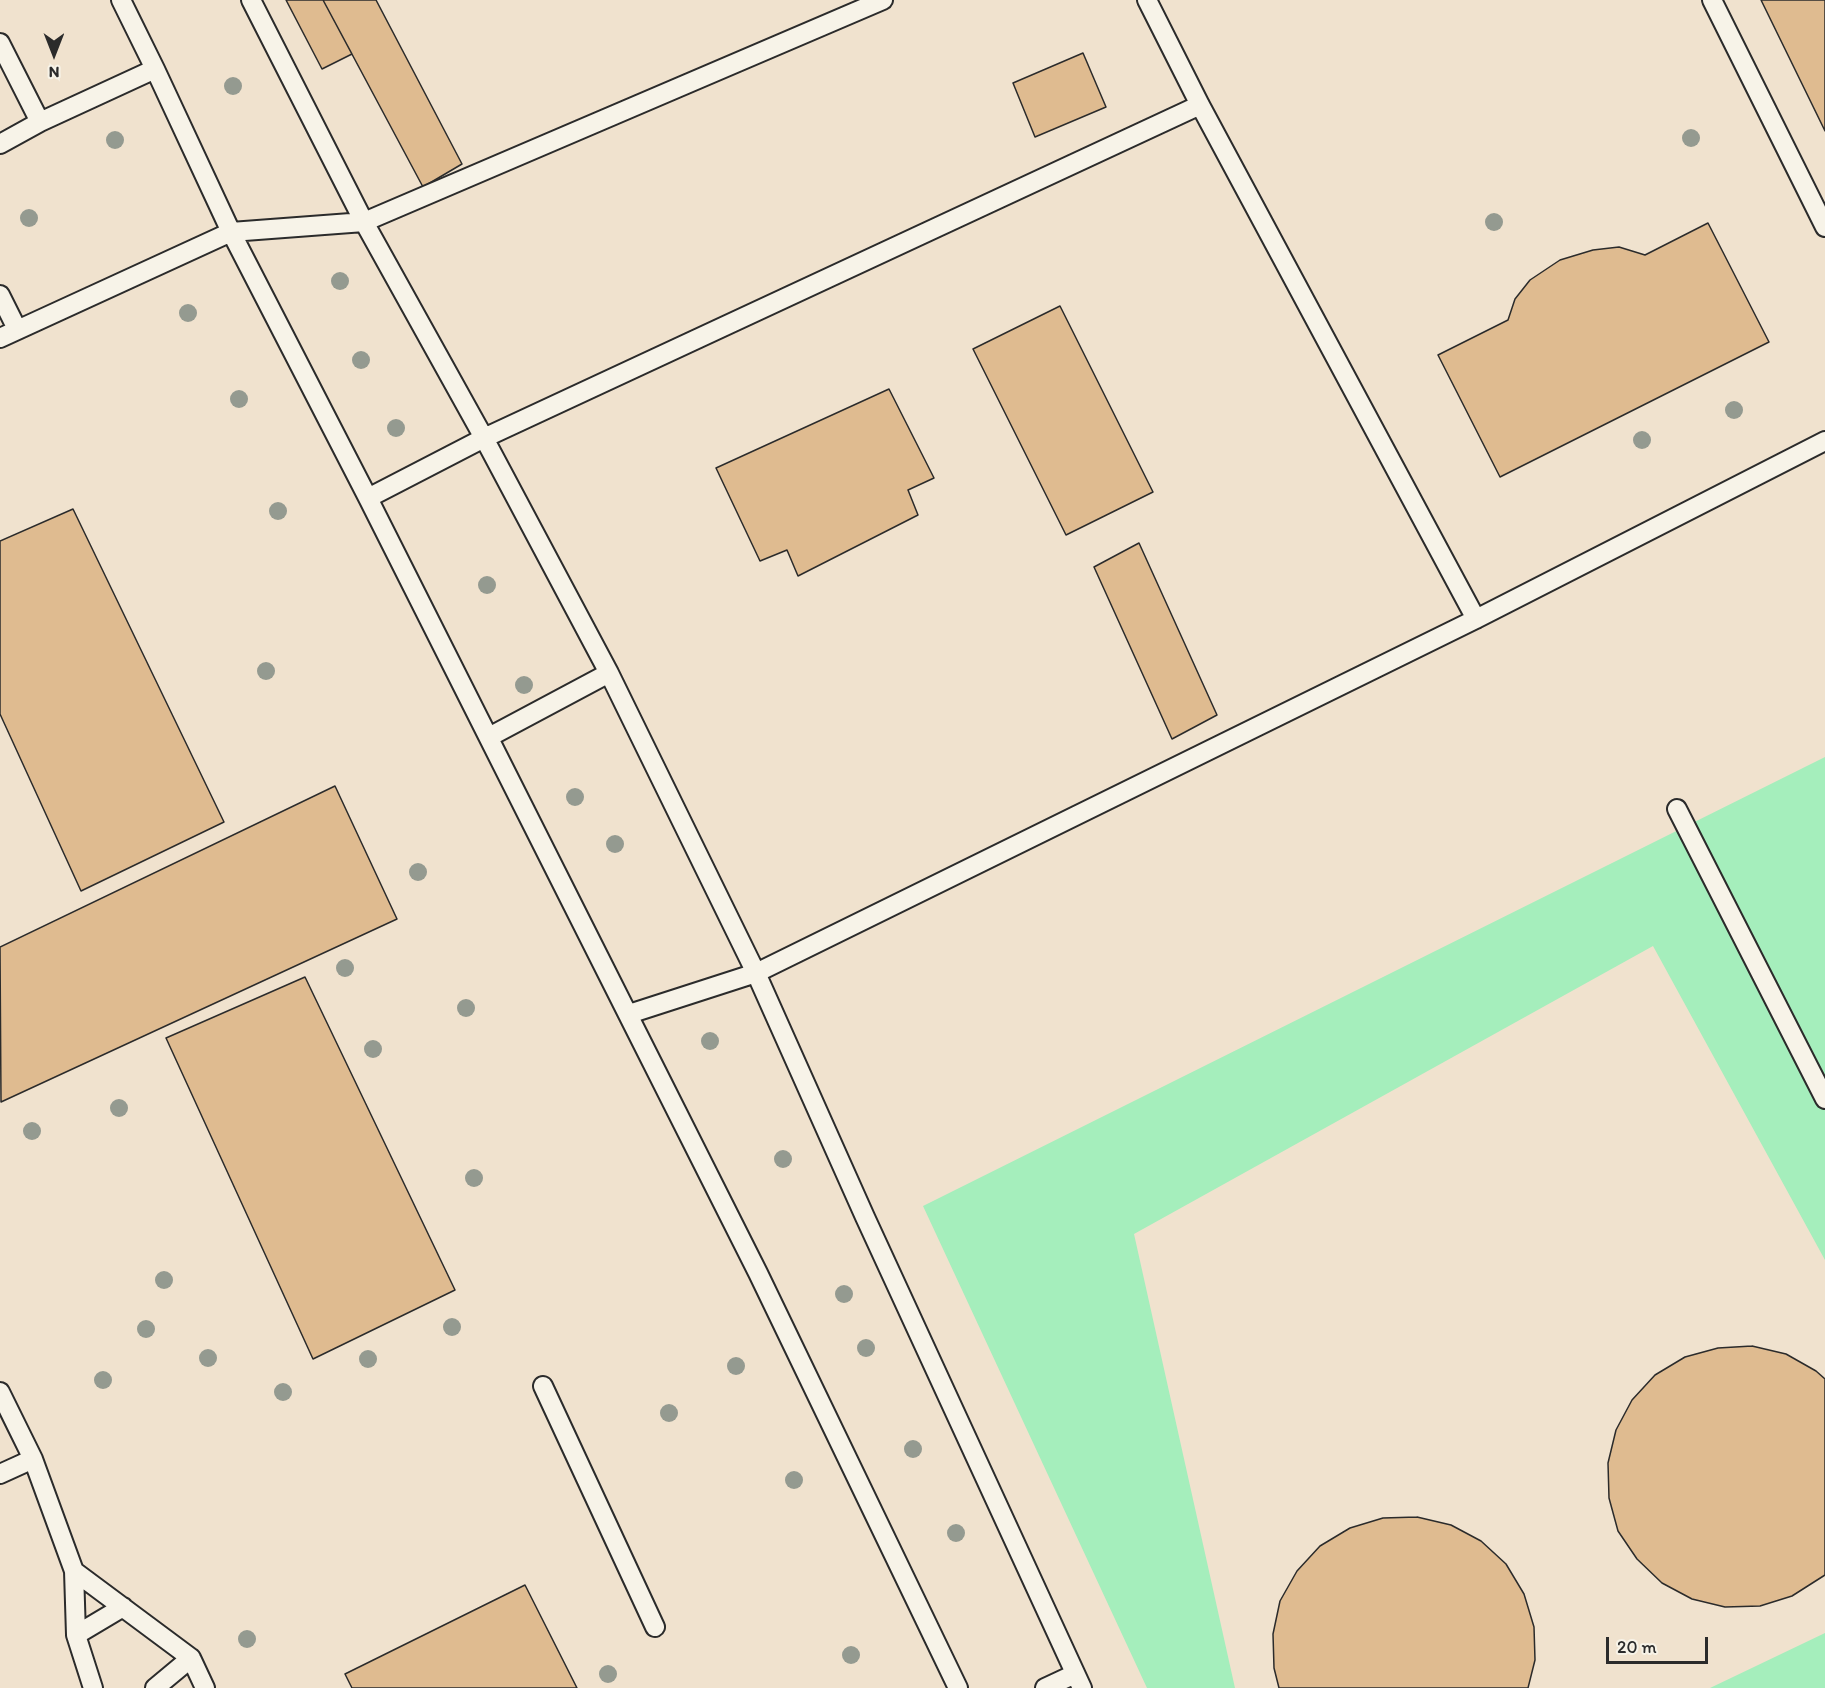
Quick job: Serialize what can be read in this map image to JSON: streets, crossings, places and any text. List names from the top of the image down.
{
  "scale_bar": "20 m",
  "north": "bottom"
}
